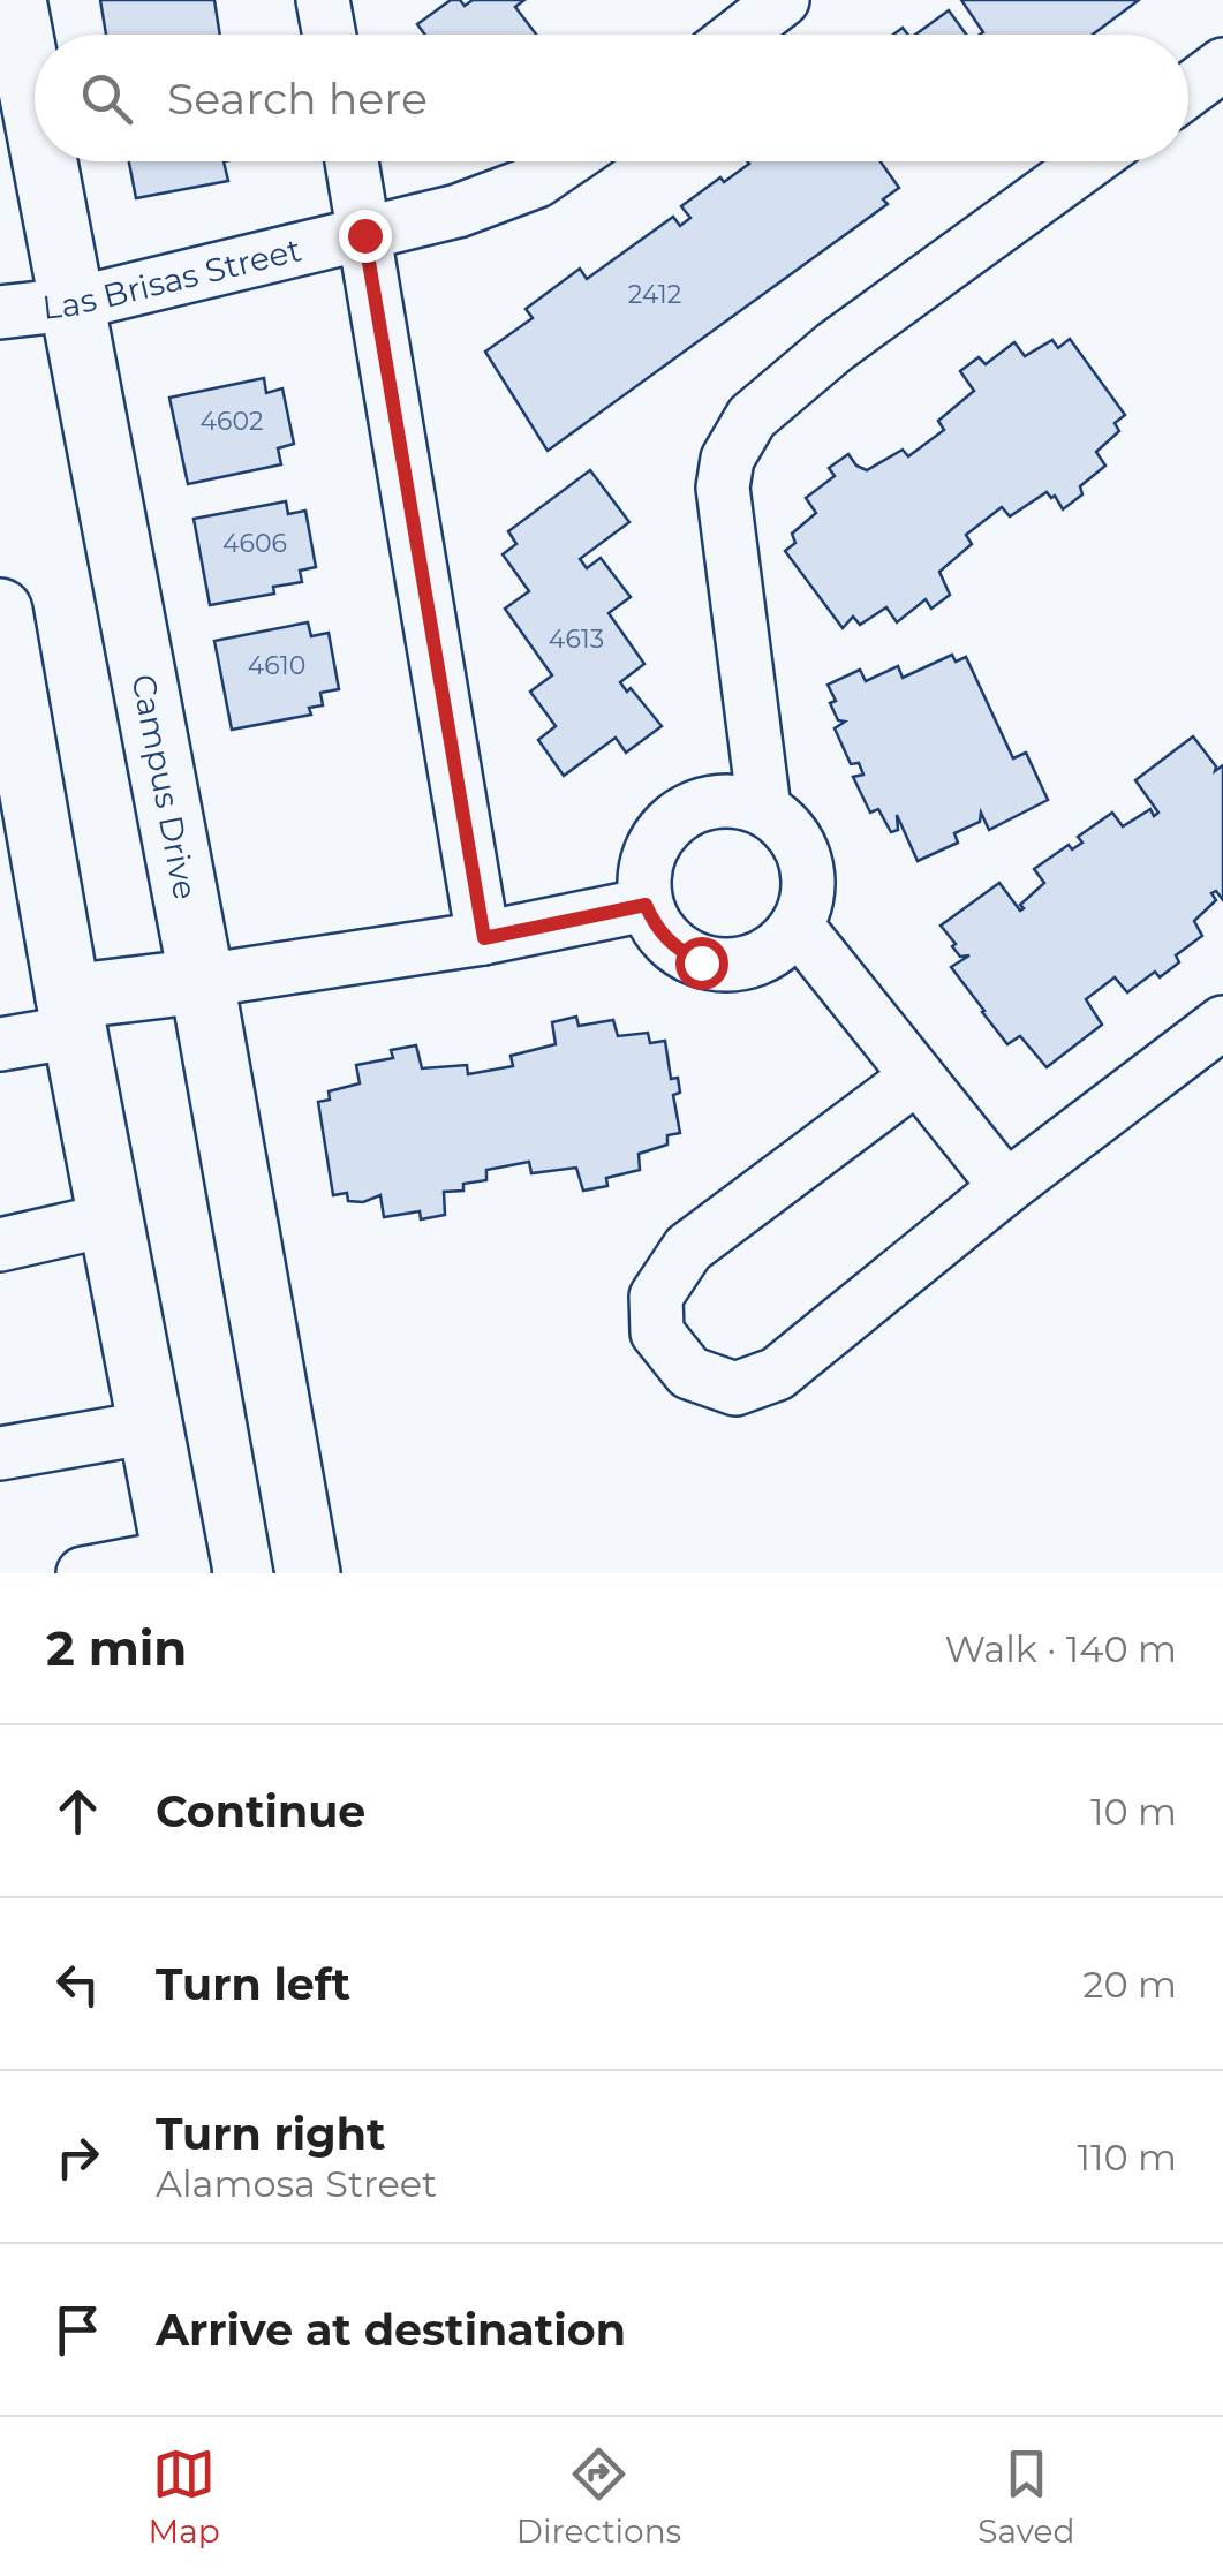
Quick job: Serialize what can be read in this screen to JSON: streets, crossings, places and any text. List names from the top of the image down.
{
  "streets": {
    "main road": ["Campus Drive"],
    "street": ["Las Brisas Street"]
  },
  "crossings": [
    ["Las Brisas Street", "Campus Drive"]
  ],
  "house_numbers": [
    "2412",
    "4602",
    "4606",
    "4613",
    "4610"
  ],
  "page": {
    "search": "Search here",
    "heading": ["2 min", "Walk · 140 m"],
    "list": [
      ["Continue", "10 m"],
      ["Turn left", "20 m"],
      ["Turn right", "Alamosa Street", "110 m"],
      "Arrive at destination"
    ],
    "nav": ["Map", "Directions", "Saved"]
  }
}
